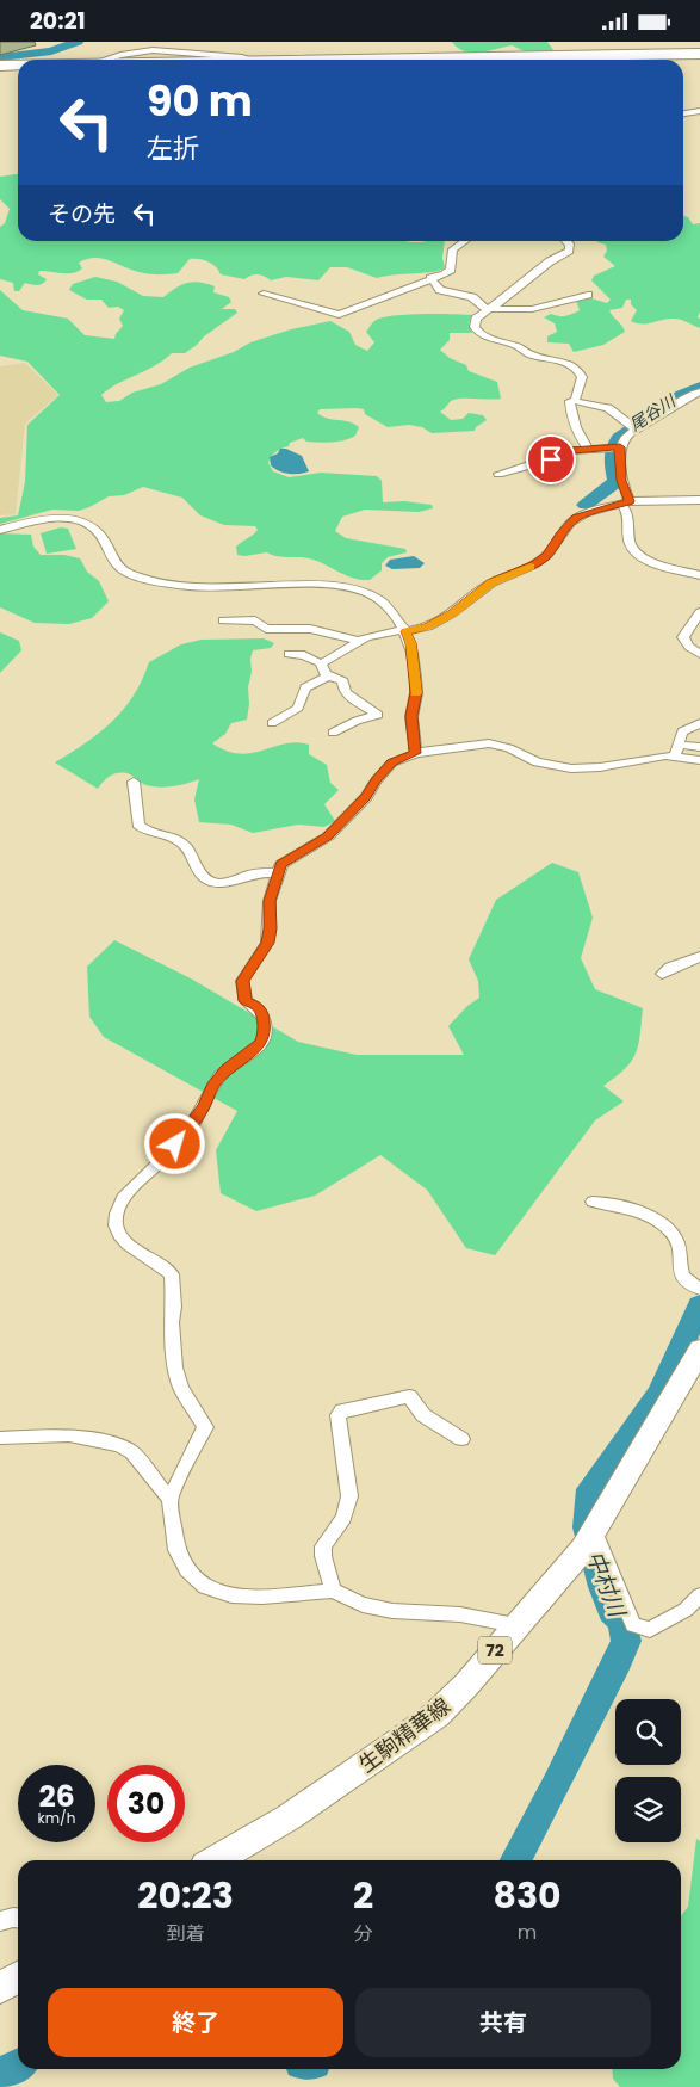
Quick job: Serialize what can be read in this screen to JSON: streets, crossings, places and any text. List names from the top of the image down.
{
  "streets": {
    "main road": ["72", "生駒精華線"]
  },
  "water": ["尾谷川", "中村川"],
  "page": {
    "status": "20:21",
    "turn": ["90 m", "左折"],
    "then": "その先",
    "speed": "26 km/h",
    "limit": "30",
    "eta": [
      "20:23",
      "到着",
      "2",
      "分",
      "830",
      "m"
    ],
    "buttons": ["終了", "共有"]
  }
}
